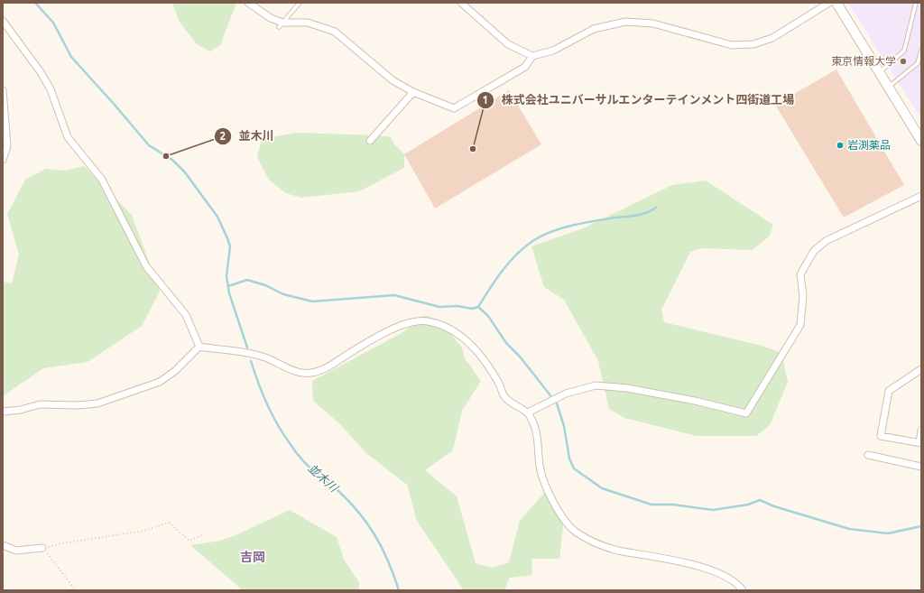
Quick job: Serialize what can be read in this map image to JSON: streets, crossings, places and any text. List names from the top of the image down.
{
  "districts": ["吉岡"],
  "water": ["並木川"],
  "places": [
    "東京情報大学",
    "岩渕薬品",
    "株式会社ユニバーサルエンターテインメント四街道工場",
    "並木川"
  ]
}
